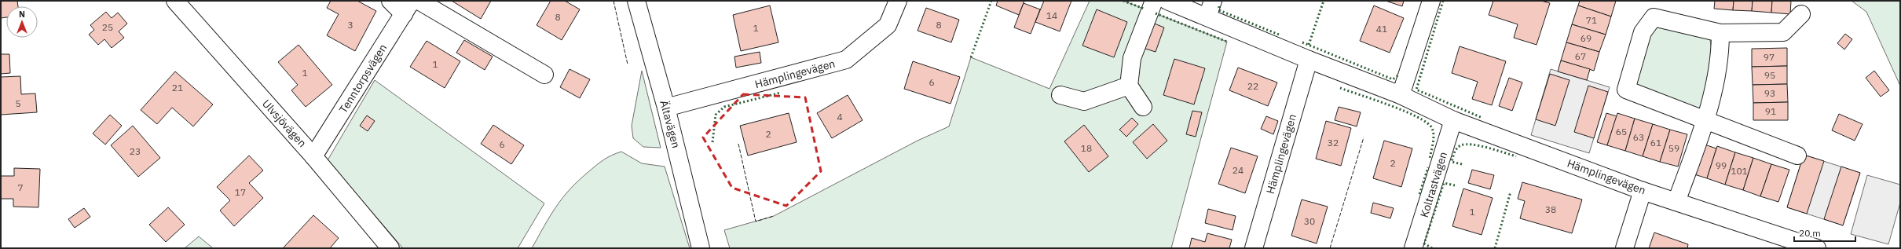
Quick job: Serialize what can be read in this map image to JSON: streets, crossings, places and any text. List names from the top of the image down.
{
  "streets": {
    "street": [
      "Hämplingevägen",
      "Tenntorpsvägen",
      "Ulvsjövägen",
      "Ältavägen",
      "Koltrastvägen"
    ]
  },
  "crossings": [
    ["Hämplingevägen", "Ältavägen"],
    ["Hämplingevägen", "Koltrastvägen"],
    ["Tenntorpsvägen", "Ulvsjövägen"]
  ],
  "house_numbers": [
    "14",
    "8",
    "71",
    "3",
    "8",
    "25",
    "1",
    "41",
    "69",
    "67",
    "97",
    "1",
    "1",
    "95",
    "6",
    "22",
    "21",
    "93",
    "5",
    "91",
    "4",
    "65",
    "2",
    "63",
    "32",
    "61",
    "6",
    "18",
    "59",
    "23",
    "2",
    "99",
    "24",
    "101",
    "7",
    "17",
    "38",
    "1",
    "30"
  ],
  "scale_bar": "20 m",
  "north": "top"
}
